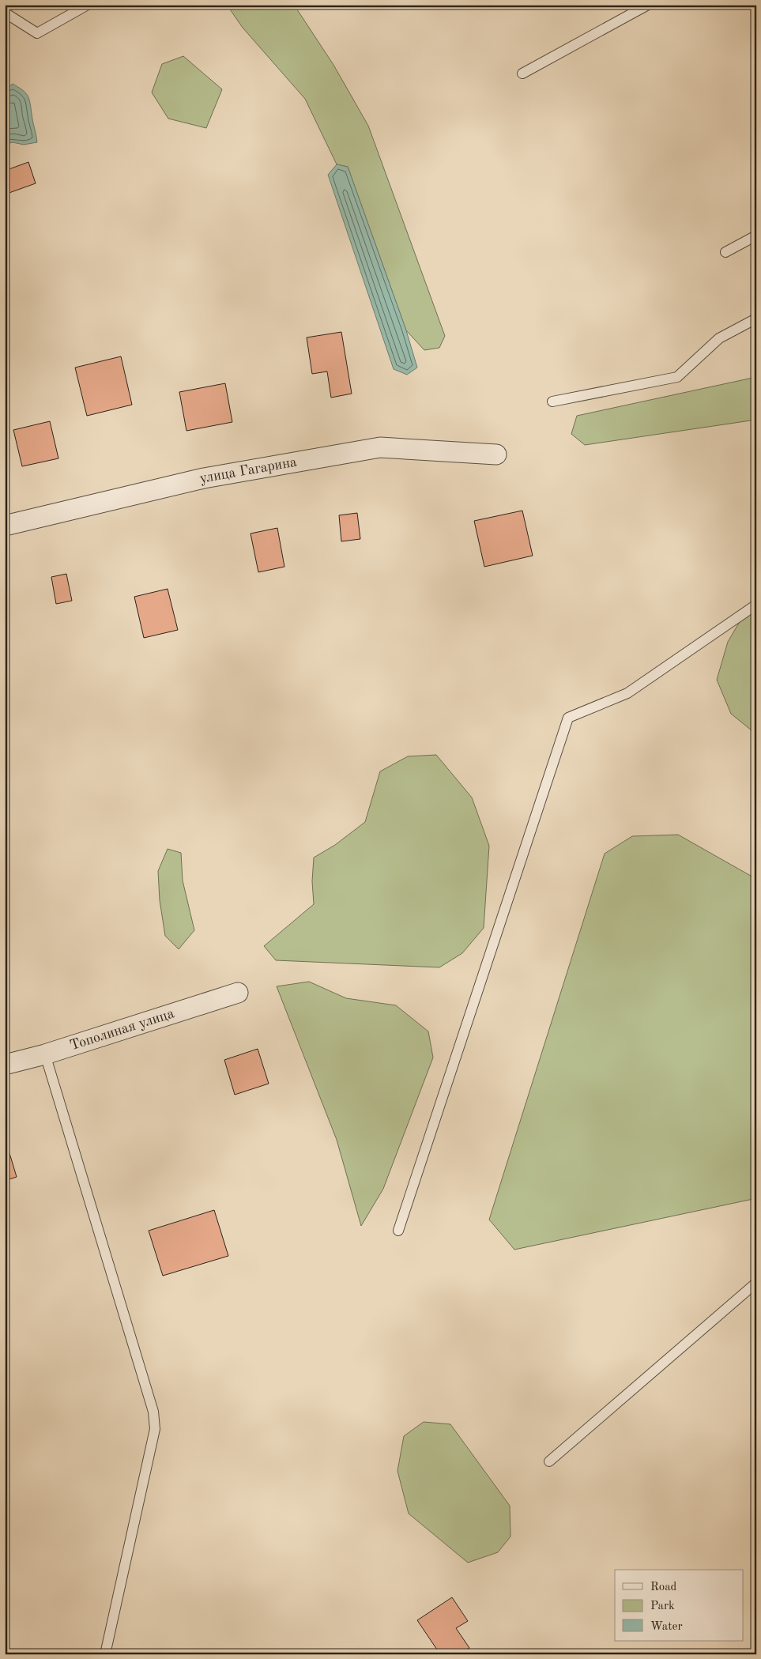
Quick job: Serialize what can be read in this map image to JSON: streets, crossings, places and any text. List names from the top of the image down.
{
  "streets": {
    "street": ["улица Гагарина", "Тополиная улица"]
  },
  "legend": ["Road", "Park", "Water"]
}
